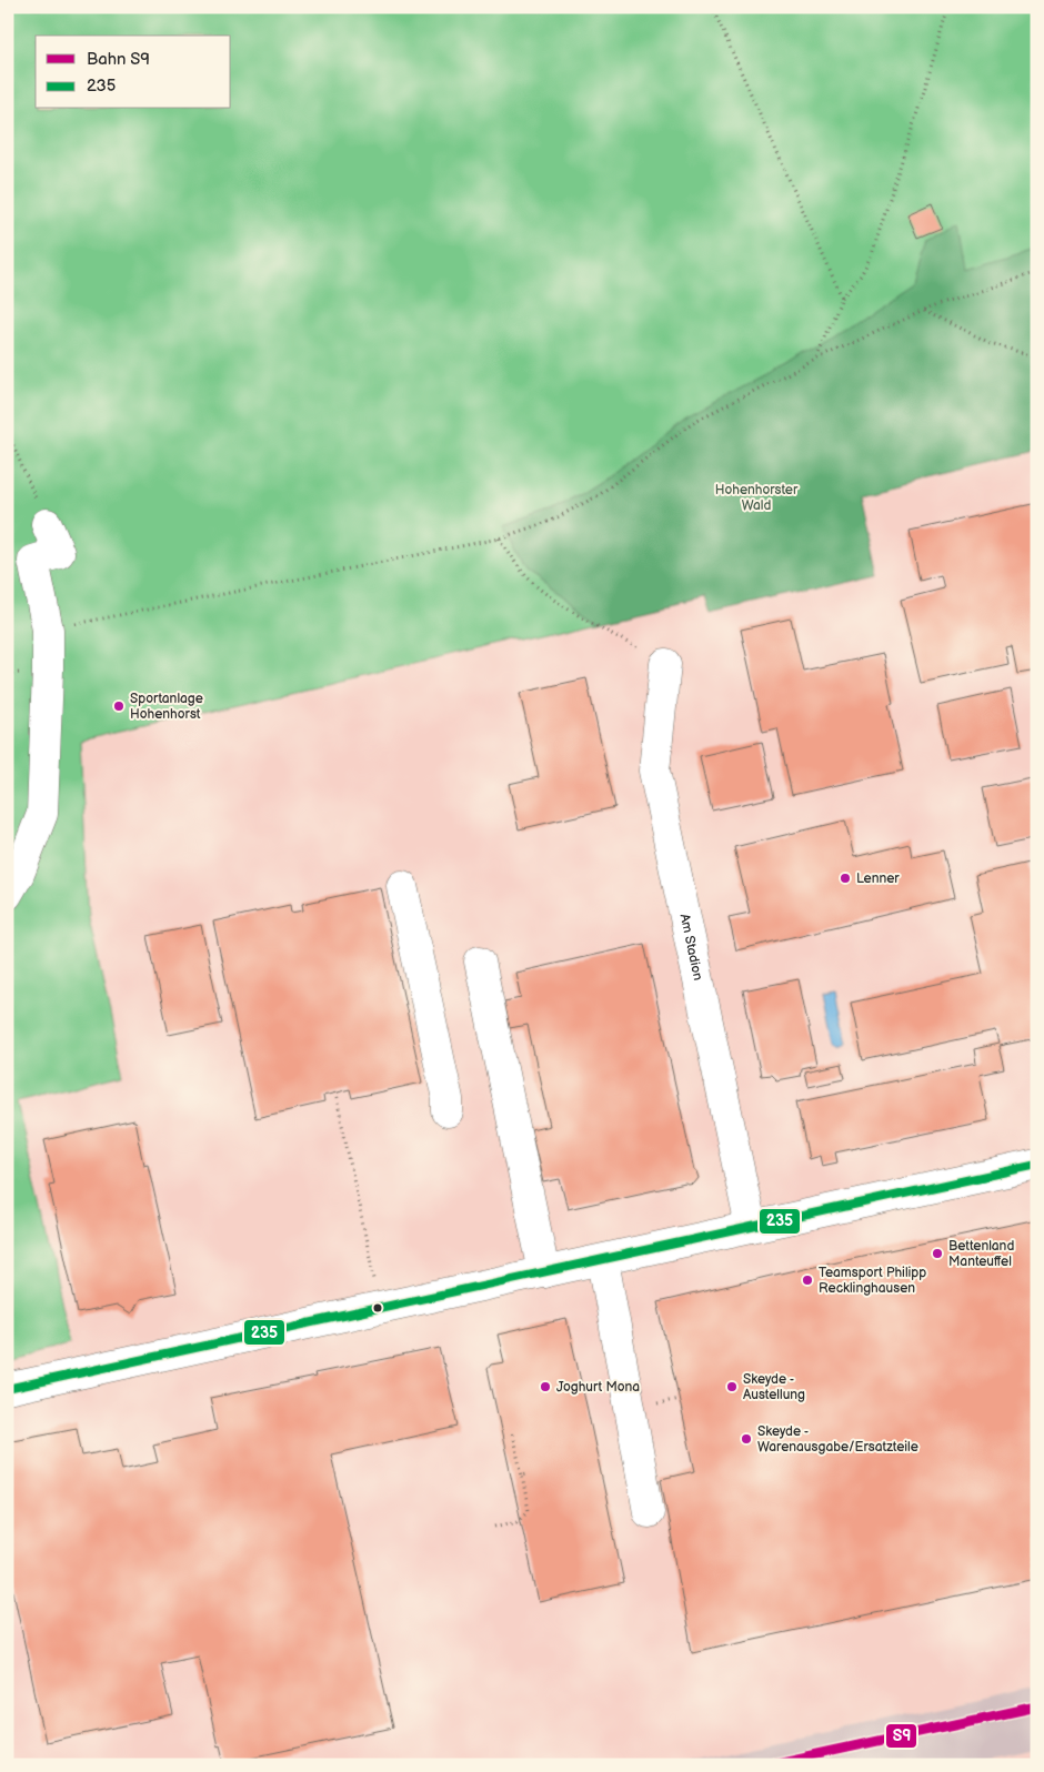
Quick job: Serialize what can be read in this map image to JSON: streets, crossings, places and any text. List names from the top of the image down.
{
  "streets": {
    "street": ["Am Stadion"]
  },
  "parks": ["Hohenhorster Wald"],
  "places": [
    "Sportanlage Hohenhorst",
    "Lenner",
    "Bettenland Manteuffel",
    "Teamsport Philipp Recklinghausen",
    "Joghurt Mona",
    "Skeyde - Austellung",
    "Skeyde - Warenausgabe/Ersatzteile"
  ],
  "lines": ["transit line 235", "rail line S9"],
  "legend": ["Bahn S9", "235"]
}
